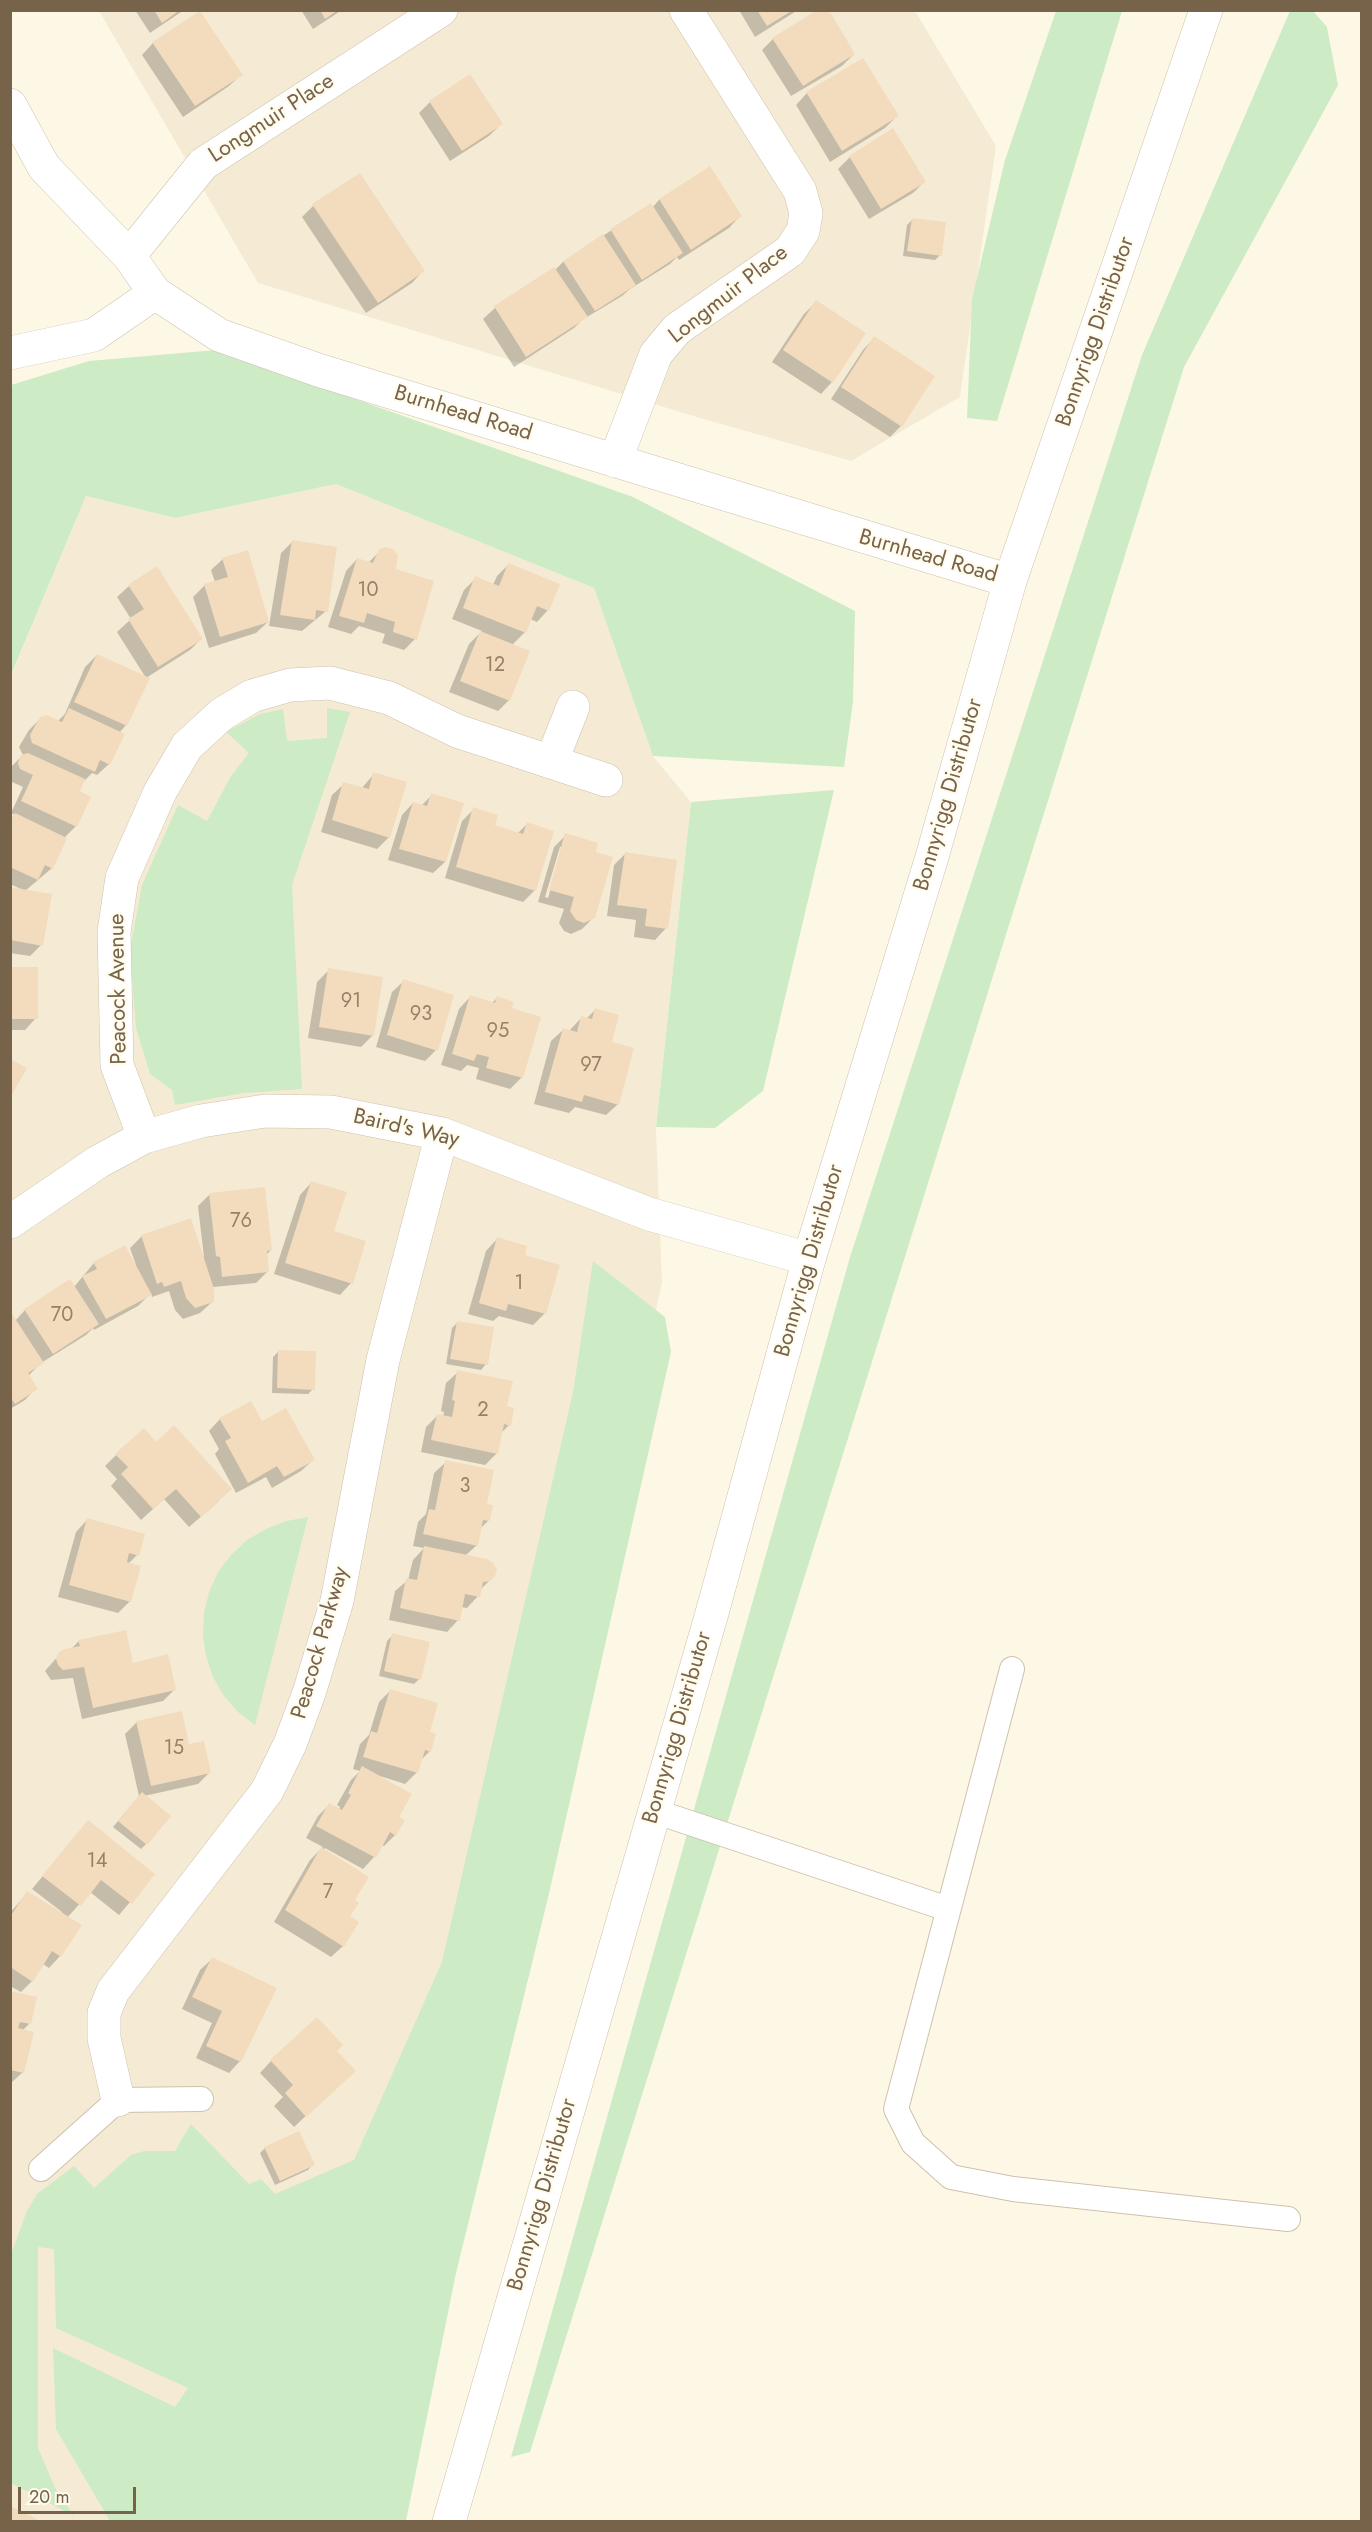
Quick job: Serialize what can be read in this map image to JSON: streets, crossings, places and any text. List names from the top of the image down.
{
  "streets": {
    "street": [
      "Longmuir Place",
      "Bonnyrigg Distributor",
      "Burnhead Road",
      "Peacock Avenue",
      "Baird's Way",
      "Peacock Parkway"
    ]
  },
  "crossings": [
    ["Longmuir Place", "Burnhead Road"],
    ["Bonnyrigg Distributor", "Burnhead Road"],
    ["Bonnyrigg Distributor", "Baird's Way"],
    ["Peacock Avenue", "Baird's Way"],
    ["Baird's Way", "Peacock Parkway"]
  ],
  "house_numbers": [
    "10",
    "12",
    "91",
    "93",
    "95",
    "97",
    "76",
    "1",
    "70",
    "2",
    "3",
    "15",
    "14",
    "7"
  ],
  "scale_bar": "20 m"
}
